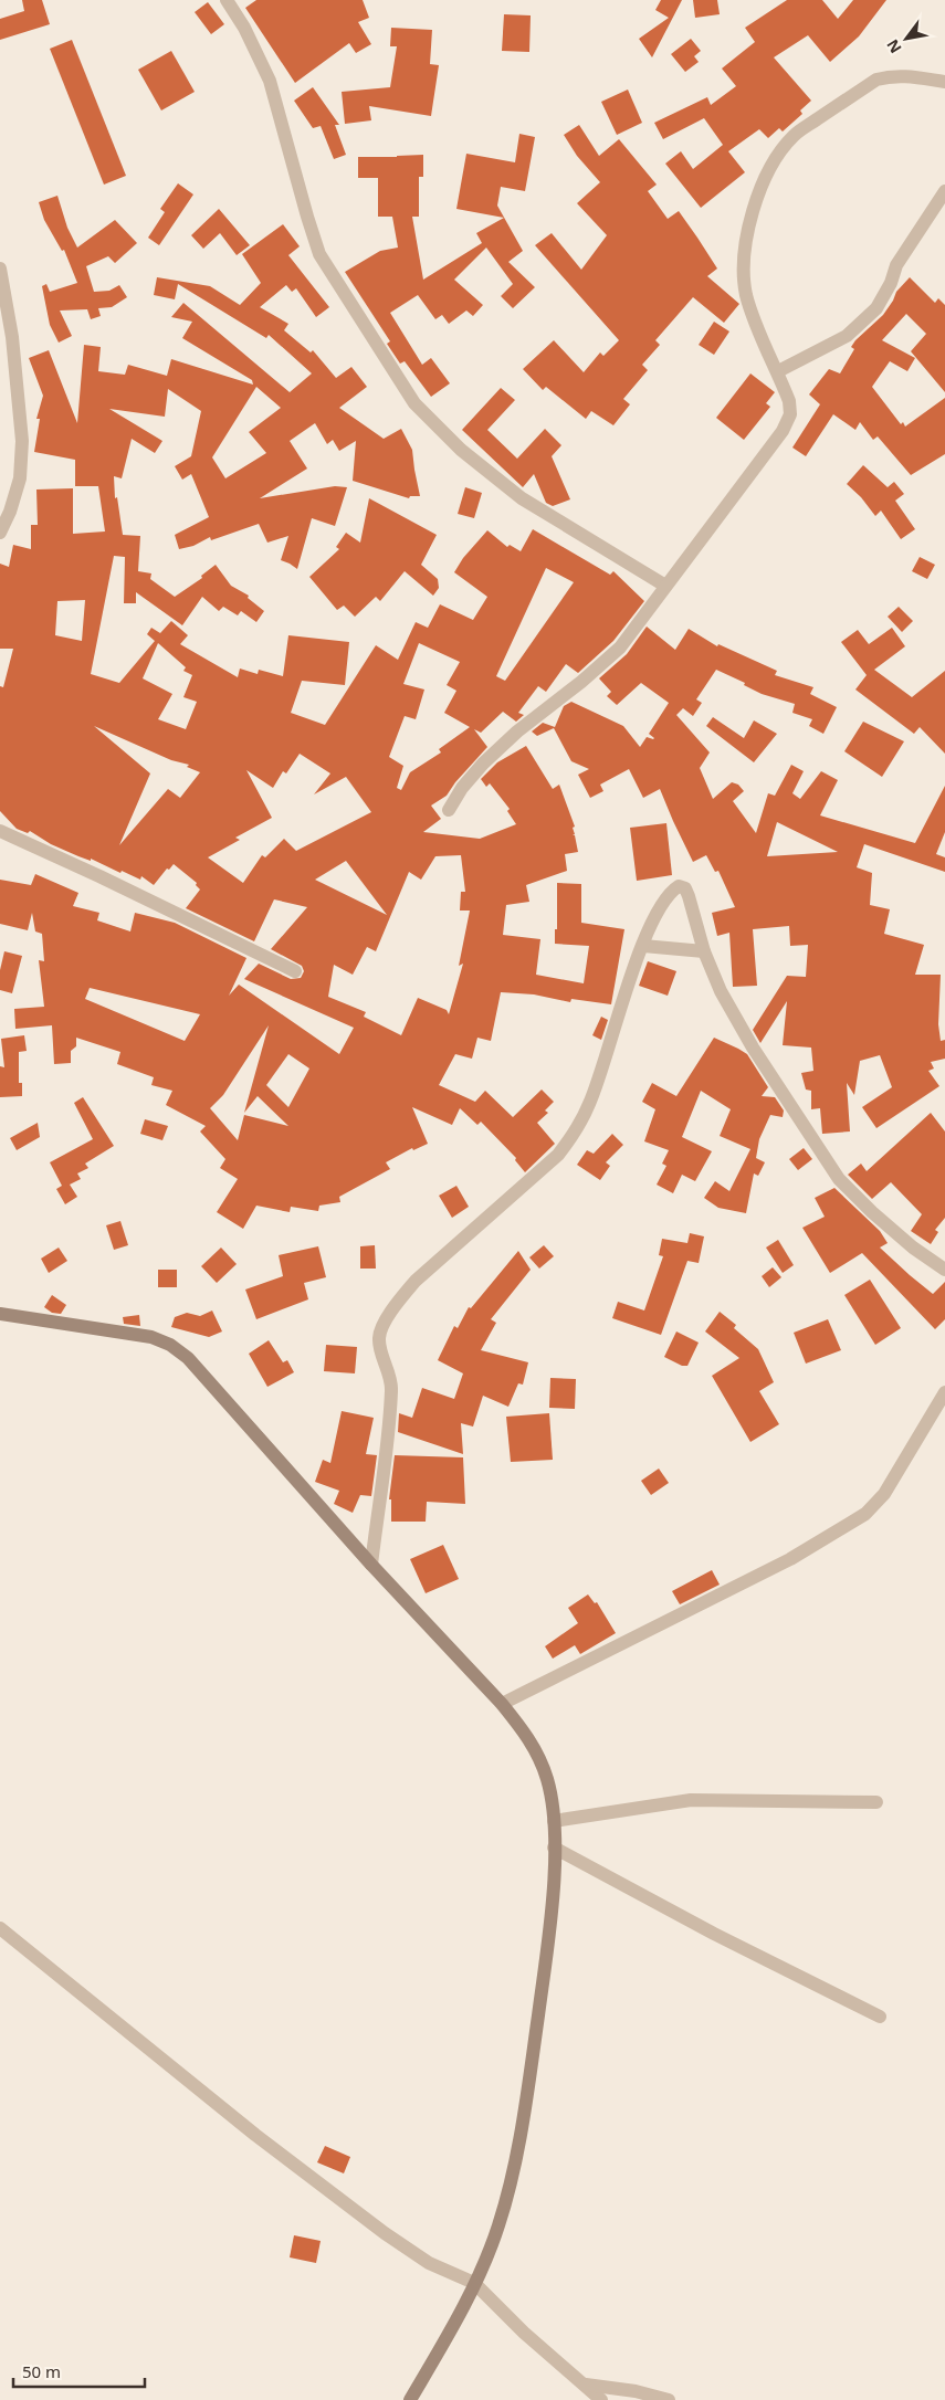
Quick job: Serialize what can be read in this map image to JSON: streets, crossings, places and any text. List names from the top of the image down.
{
  "scale_bar": "50 m",
  "north": "bottom left"
}
